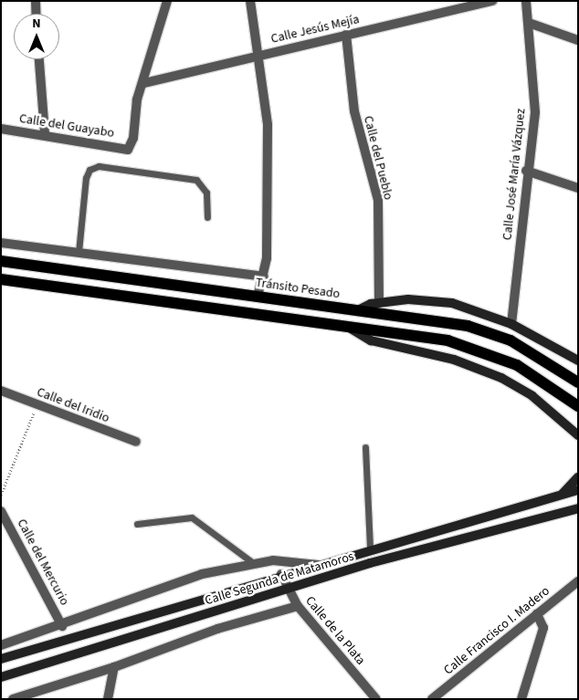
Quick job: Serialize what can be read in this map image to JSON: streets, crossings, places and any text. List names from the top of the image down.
{
  "streets": {
    "main road": ["Tránsito Pesado", "Calle Segunda de Matamoros"],
    "street": [
      "Calle Jesús Mejía",
      "Calle del Guayabo",
      "Calle del Pueblo",
      "Calle José María Vázquez",
      "Calle del Iridio",
      "Calle del Mercurio",
      "Calle de la Plata",
      "Calle Francisco I. Madero"
    ]
  },
  "crossings": [
    ["Calle Jesús Mejía", "Calle del Guayabo"],
    ["Calle Jesús Mejía", "Calle del Pueblo"],
    ["Calle Segunda de Matamoros", "Calle de la Plata"]
  ],
  "north": "top"
}
